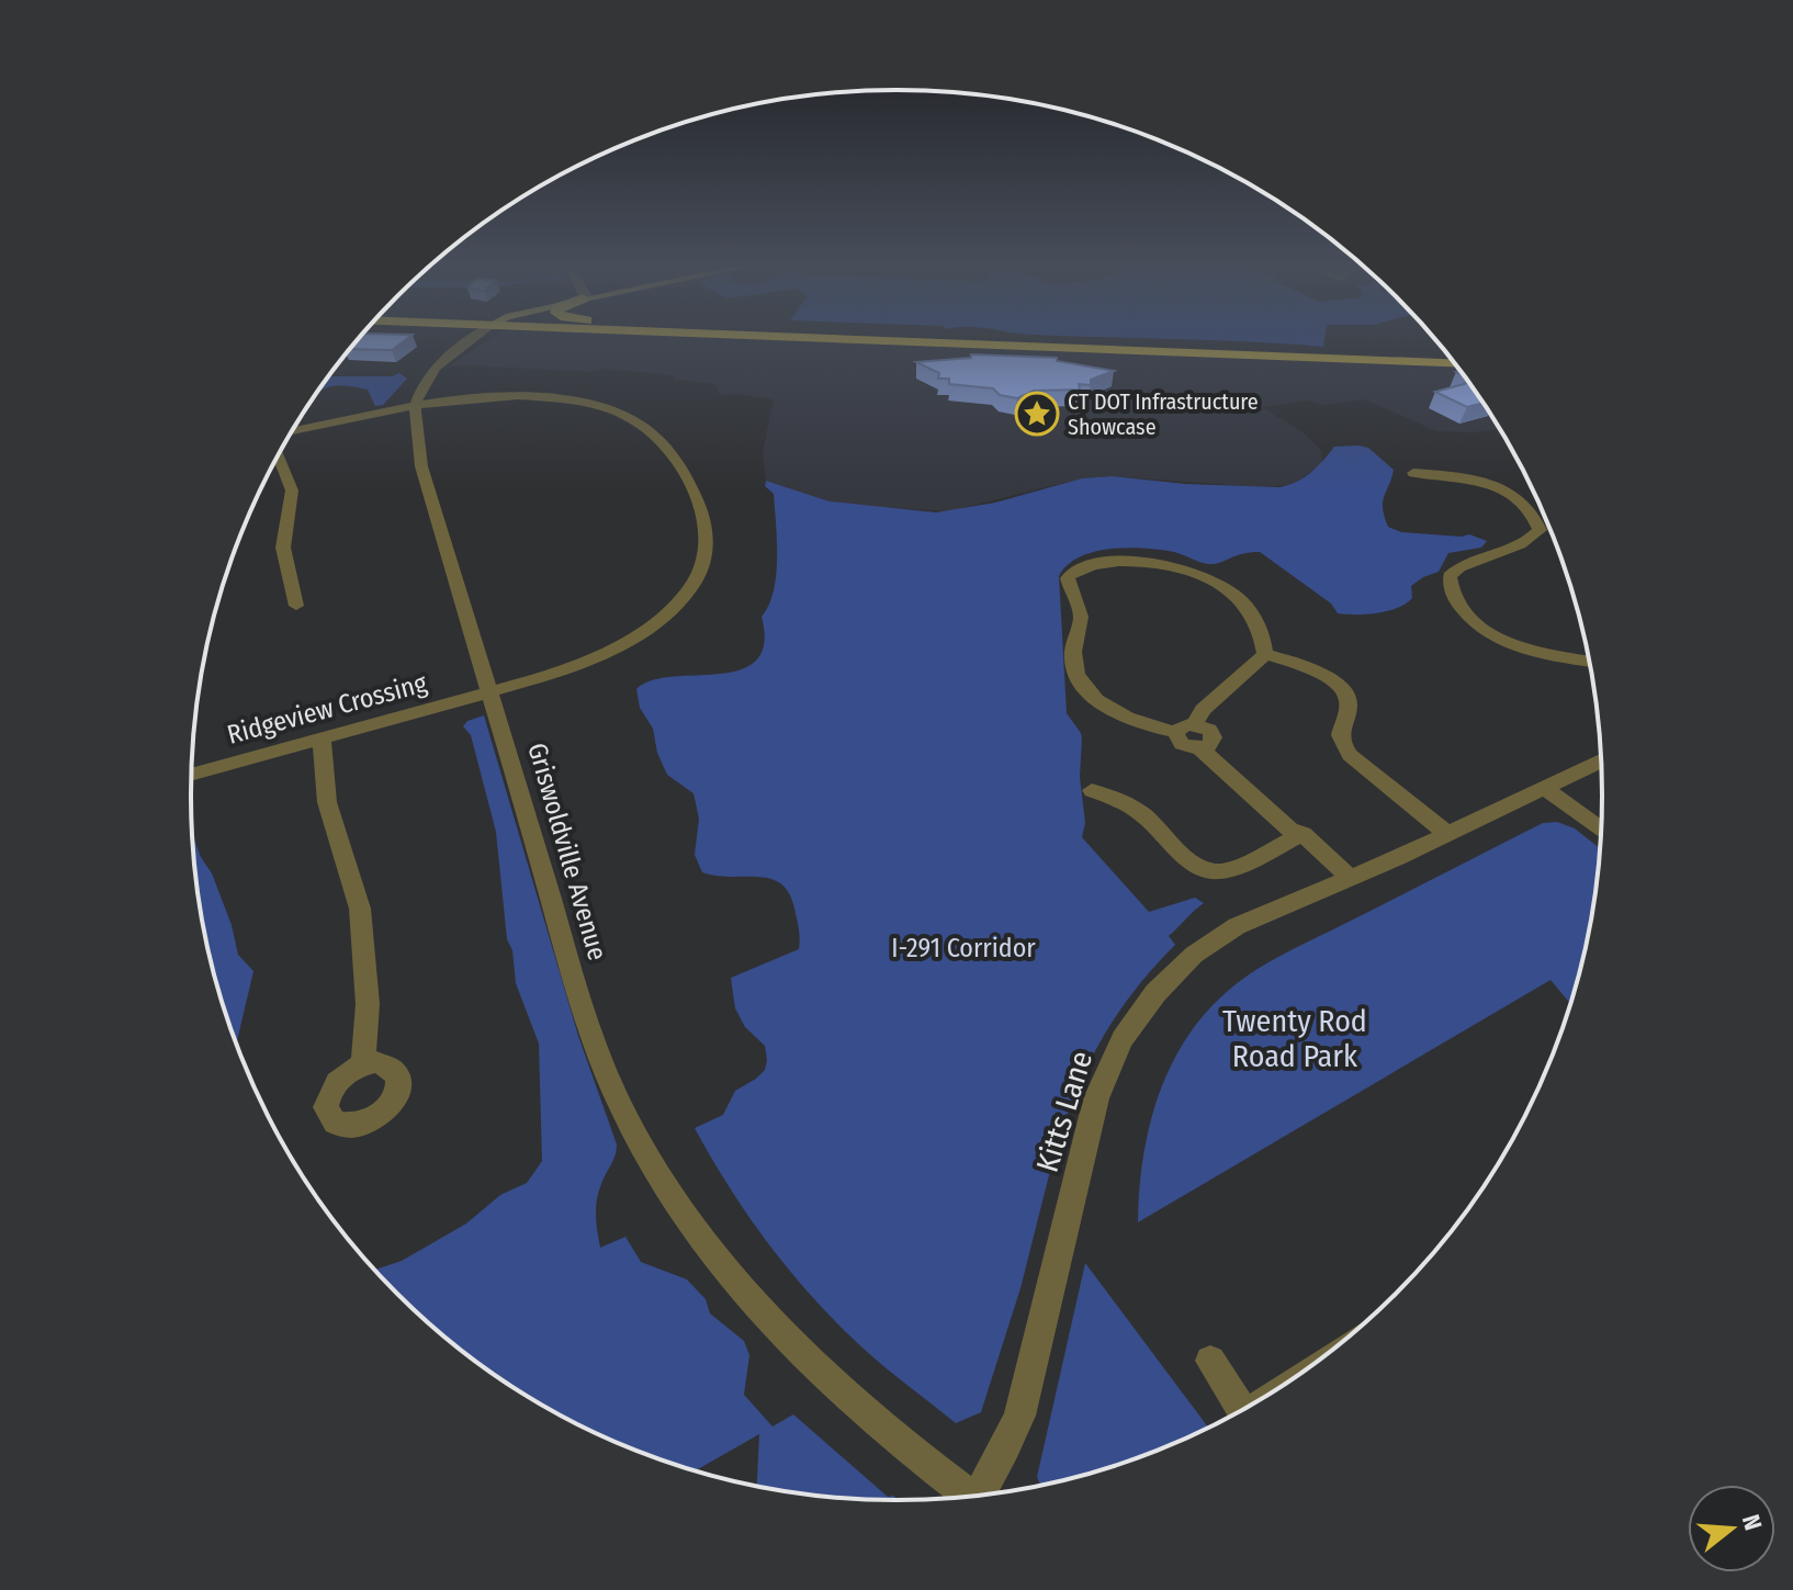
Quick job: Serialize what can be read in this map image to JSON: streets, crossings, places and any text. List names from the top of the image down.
{
  "streets": {
    "street": ["Ridgeview Crossing", "Griswoldville Avenue", "Kitts Lane"]
  },
  "crossings": [
    ["Ridgeview Crossing", "Griswoldville Avenue"]
  ],
  "parks": ["I-291 Corridor", "Twenty Rod Road Park"],
  "places": {
    "place": ["CT DOT Infrastructure Showcase"]
  },
  "north": "right"
}
